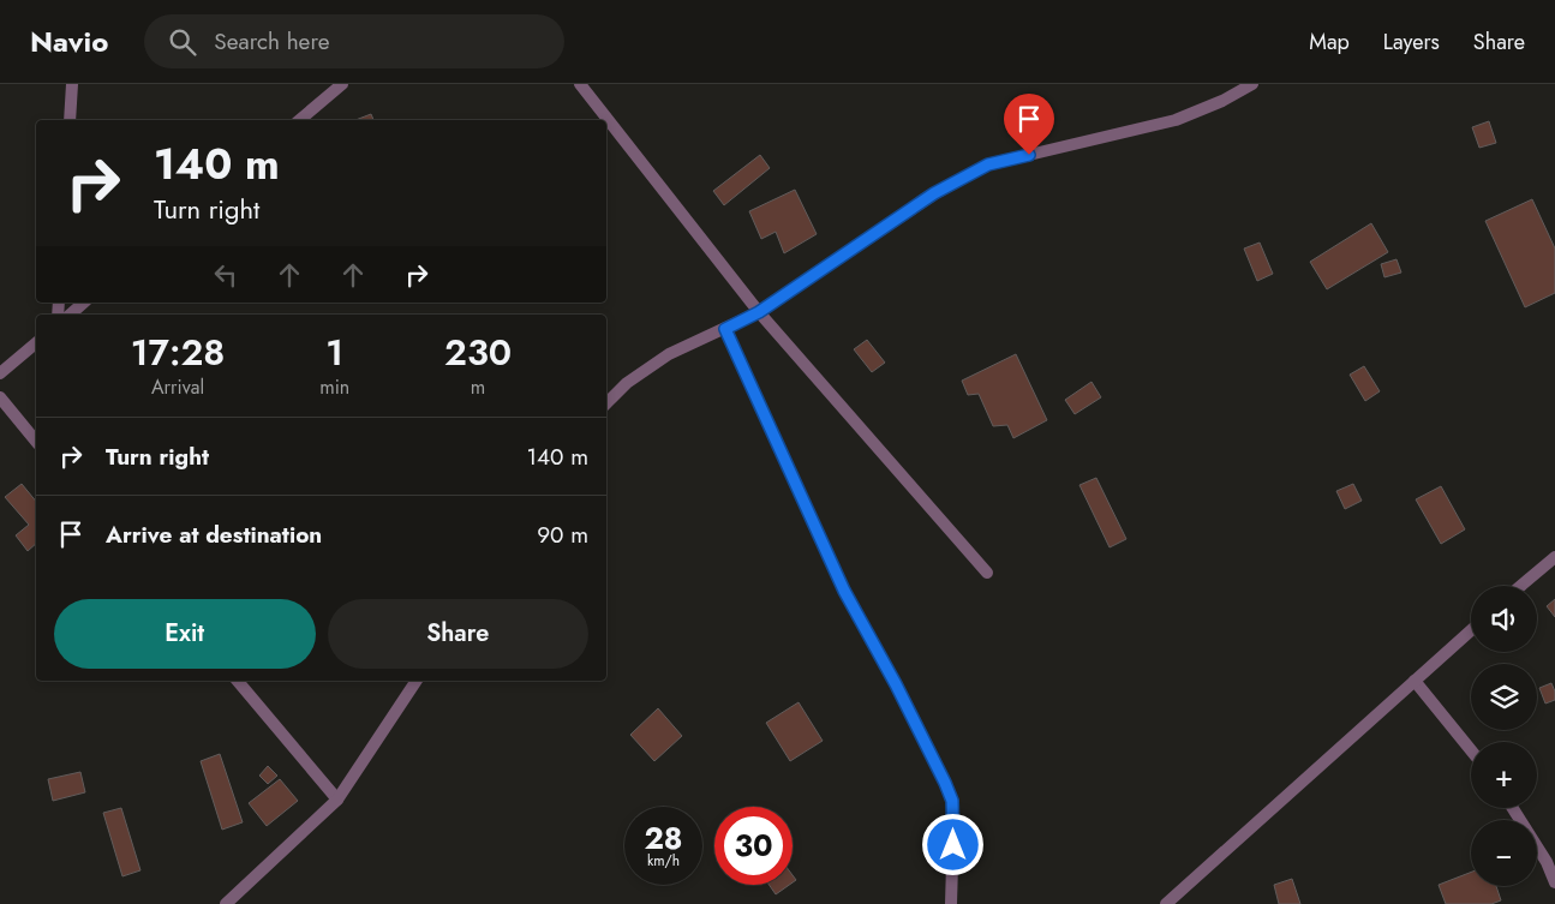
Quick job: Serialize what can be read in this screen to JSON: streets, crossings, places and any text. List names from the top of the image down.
{
  "page": {
    "header": "Navio",
    "search": "Search here",
    "nav": ["Map", "Layers", "Share"],
    "turn": ["140 m", "Turn right"],
    "eta": [
      "17:28",
      "Arrival",
      "1",
      "min",
      "230",
      "m"
    ],
    "list": [
      {
        "name": "Turn right",
        "value": "140 m"
      },
      {
        "name": "Arrive at destination",
        "value": "90 m"
      }
    ],
    "map_buttons": ["+", "−"],
    "buttons": ["Exit", "Share"],
    "speed": "28 km/h",
    "limit": "30"
  }
}
